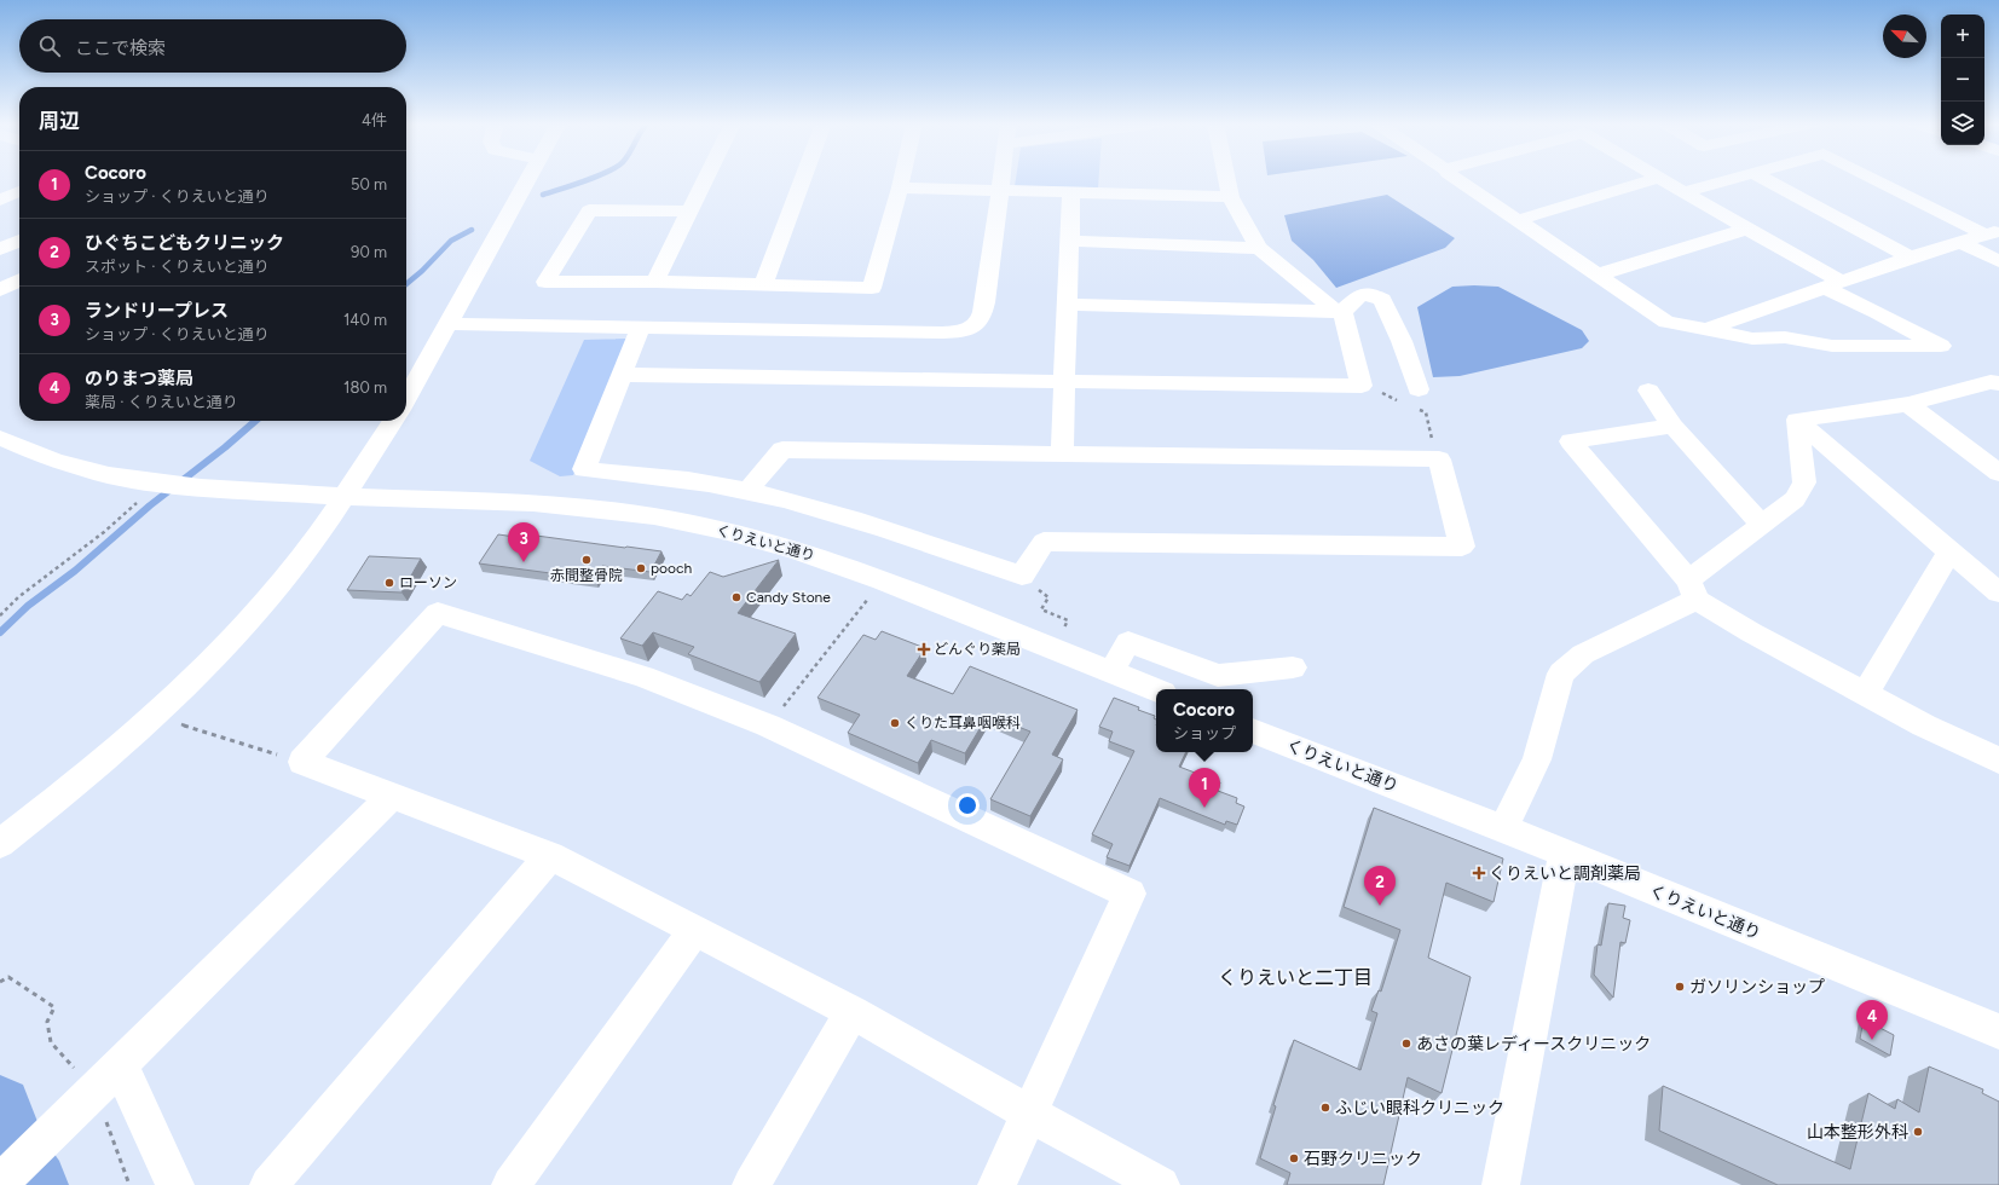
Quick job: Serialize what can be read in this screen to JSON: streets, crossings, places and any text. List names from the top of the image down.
{
  "streets": {
    "street": ["くりえいと通り"]
  },
  "districts": ["くりえいと二丁目"],
  "places": {
    "other": [
      "赤間整骨院",
      "pooch",
      "ローソン",
      "Candy Stone",
      "くりた耳鼻咽喉科",
      "ガソリンショップ",
      "あさの葉レディースクリニック",
      "ふじい眼科クリニック",
      "山本整形外科",
      "石野クリニック"
    ],
    "health": ["どんぐり薬局", "くりえいと調剤薬局"]
  },
  "north": "top left",
  "page": {
    "map_buttons": ["+", "−"],
    "search": "ここで検索",
    "heading": ["周辺", "4件"],
    "list": [
      {
        "mark": "1",
        "name": "Cocoro",
        "note": "ショップ · くりえいと通り",
        "value": "50 m"
      },
      {
        "mark": "2",
        "name": "ひぐちこどもクリニック",
        "note": "スポット · くりえいと通り",
        "value": "90 m"
      },
      {
        "mark": "3",
        "name": "ランドリープレス",
        "note": "ショップ · くりえいと通り",
        "value": "140 m"
      },
      {
        "mark": "4",
        "name": "のりまつ薬局",
        "note": "薬局 · くりえいと通り",
        "value": "180 m"
      }
    ],
    "pins": [
      "3",
      "1",
      "2",
      "4"
    ],
    "popup": ["Cocoro", "ショップ"]
  }
}
